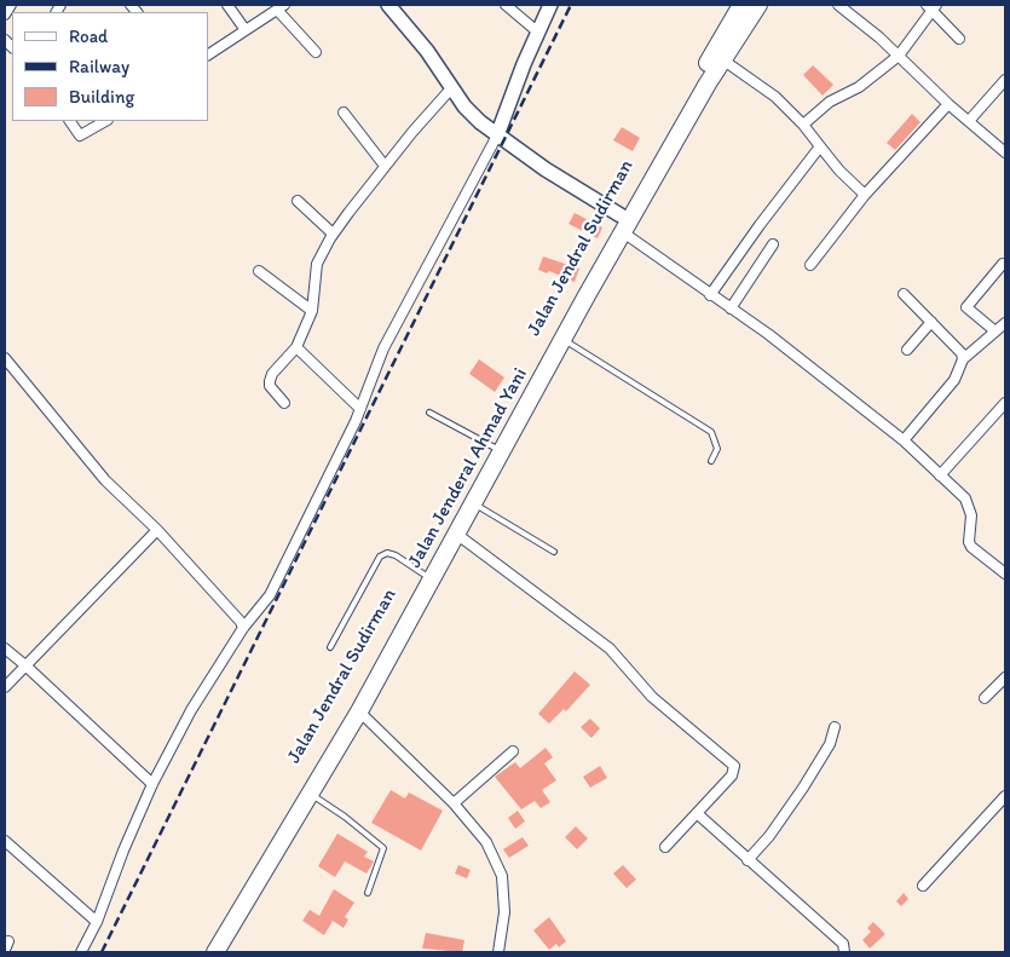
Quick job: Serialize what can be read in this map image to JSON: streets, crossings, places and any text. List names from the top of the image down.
{
  "streets": {
    "highway": ["Jalan Jendral Sudirman", "Jalan Jenderal Ahmad Yani"]
  },
  "crossings": [
    ["Jalan Jendral Sudirman", "Jalan Jenderal Ahmad Yani"]
  ],
  "legend": ["Road", "Railway", "Building"]
}
